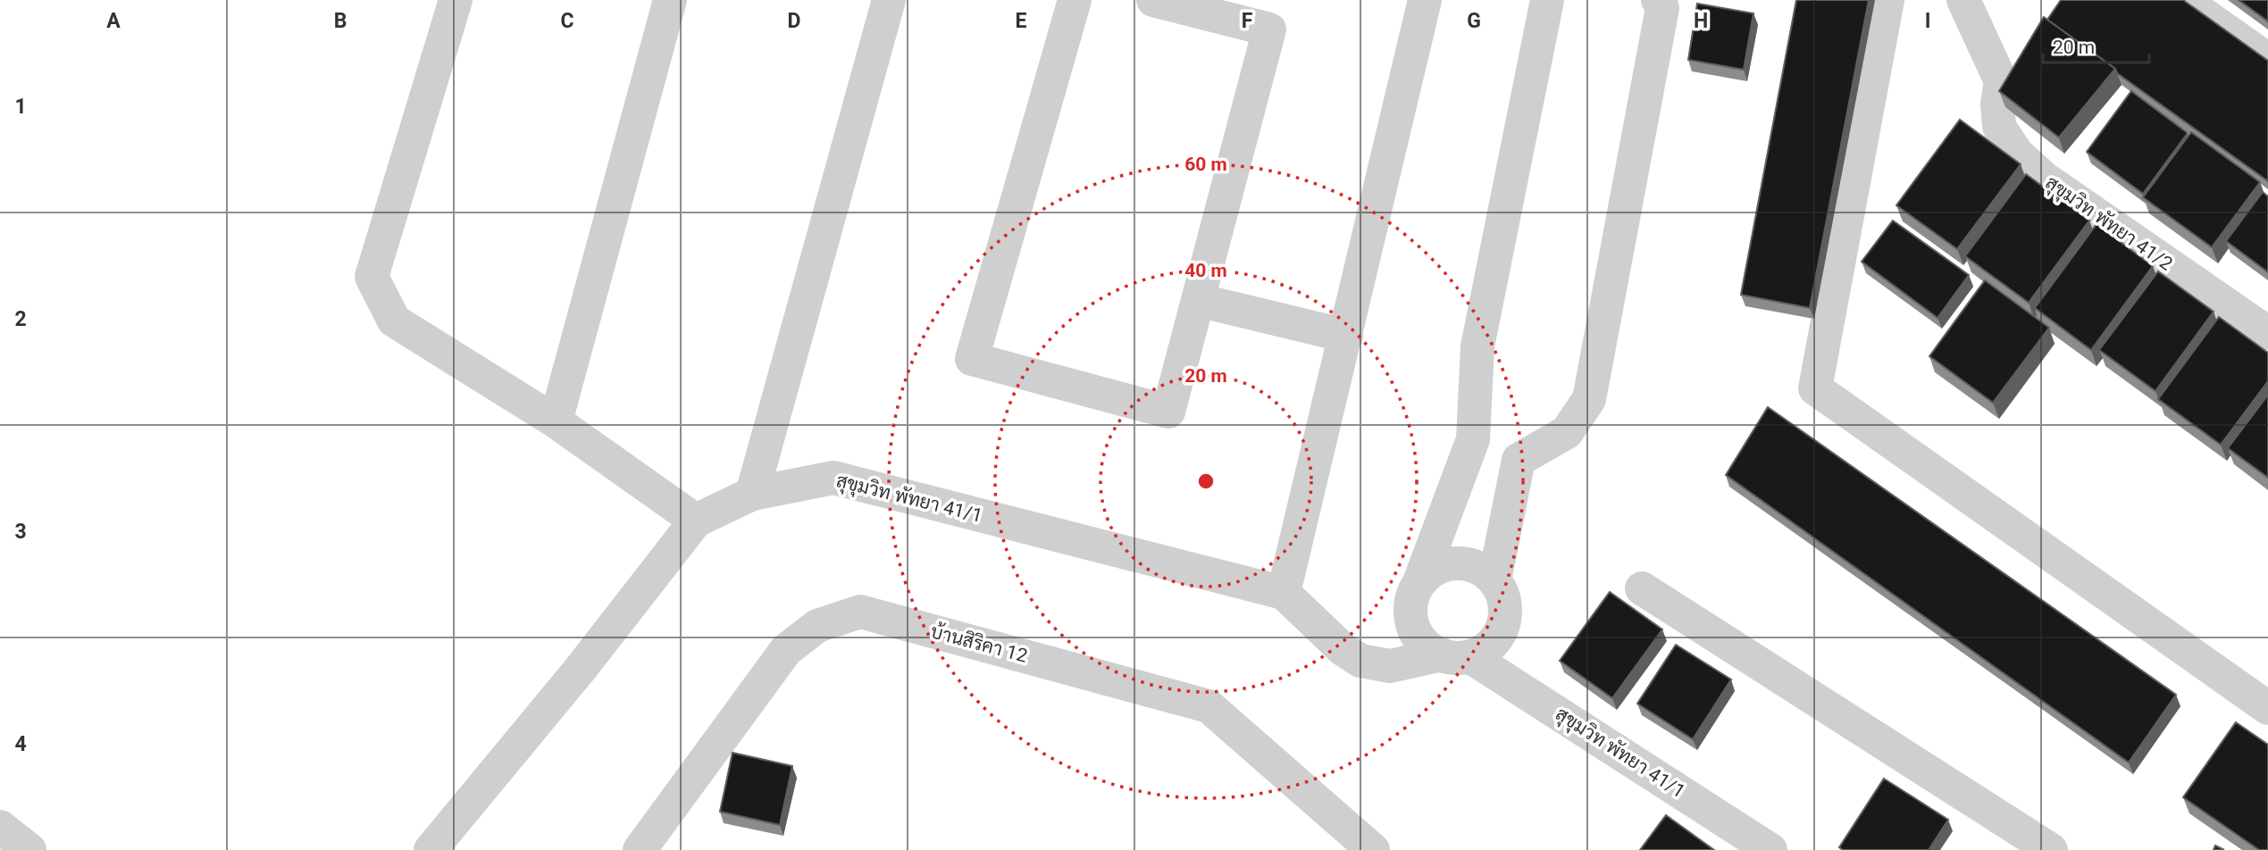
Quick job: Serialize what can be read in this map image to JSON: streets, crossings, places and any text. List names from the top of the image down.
{
  "streets": {
    "street": ["สุขุมวิท พัทยา 41/2", "สุขุมวิท พัทยา 41/1", "บ้านสิริคา 12"]
  },
  "scale_bar": "20 m",
  "grid": {
    "columns": [
      "A",
      "B",
      "C",
      "D",
      "E",
      "F",
      "G",
      "H",
      "I"
    ],
    "rows": [
      "1",
      "2",
      "3",
      "4"
    ]
  },
  "rings": ["60 m", "40 m", "20 m"]
}
